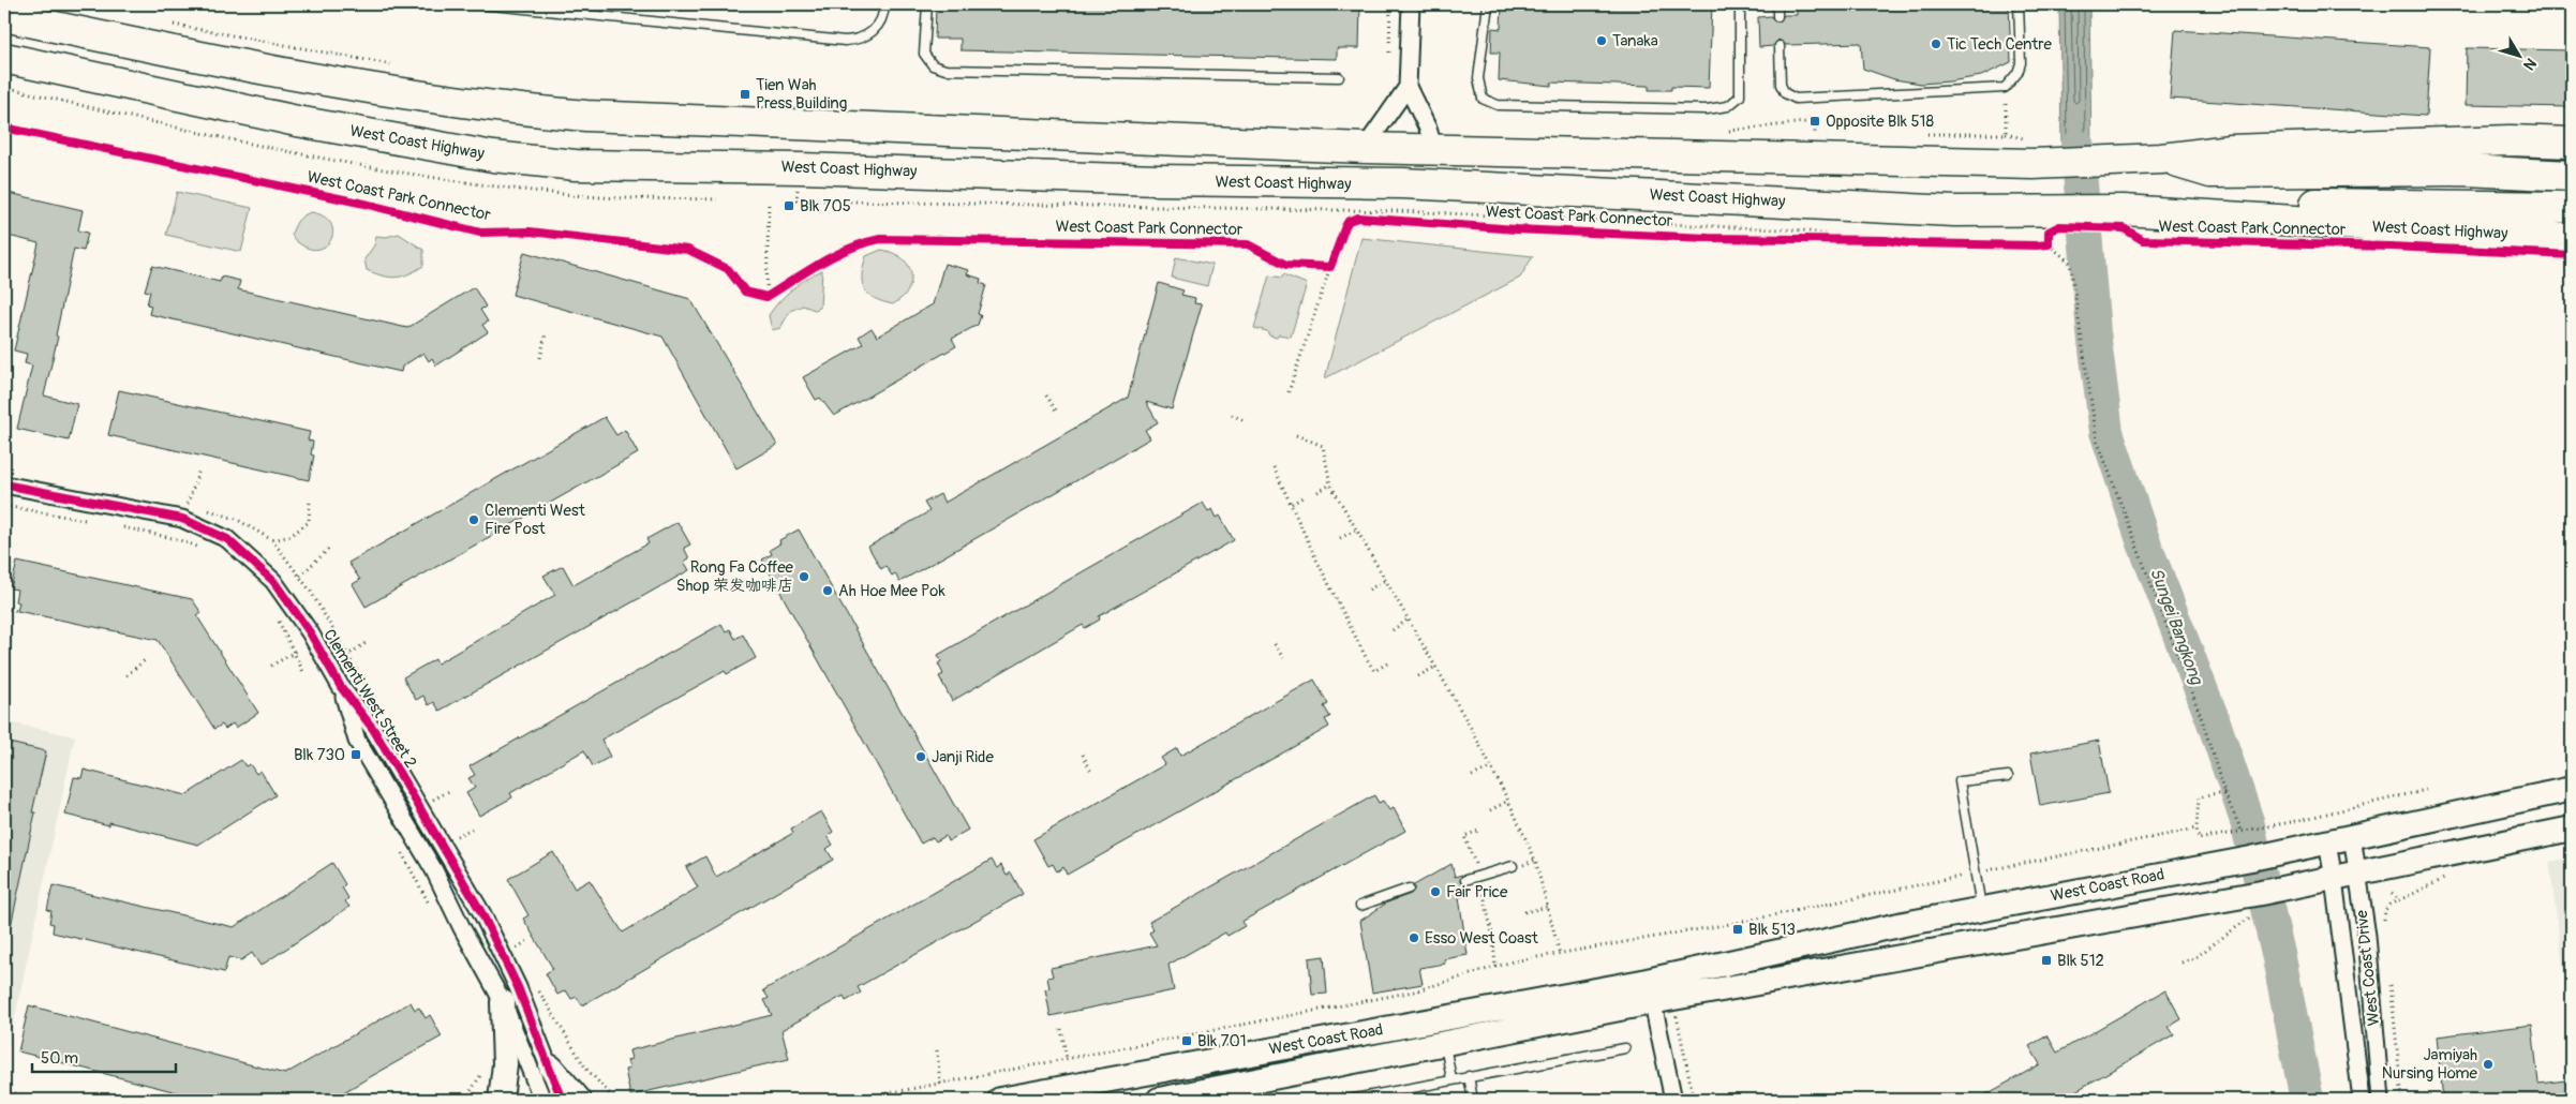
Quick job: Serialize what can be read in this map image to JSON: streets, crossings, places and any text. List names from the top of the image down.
{
  "streets": {
    "highway": ["West Coast Highway"],
    "main road": ["West Coast Road"],
    "street": ["Clementi West Street 2", "West Coast Drive"],
    "cycle path": ["West Coast Park Connector"]
  },
  "crossings": [
    ["West Coast Road", "West Coast Drive"]
  ],
  "water": ["Sungei Bangkong"],
  "places": {
    "other": [
      "Tanaka",
      "Tic Tech Centre",
      "Clementi West Fire Post",
      "Rong Fa Coffee Shop 荣发咖啡店",
      "Ah Hoe Mee Pok",
      "Janji Ride",
      "Fair Price",
      "Esso West Coast",
      "Jamiyah Nursing Home"
    ],
    "transit": [
      "Tien Wah Press Building",
      "Opposite Blk 518",
      "Blk 705",
      "Blk 730",
      "Blk 513",
      "Blk 512",
      "Blk 701"
    ]
  },
  "scale_bar": "50 m",
  "north": "bottom right"
}
